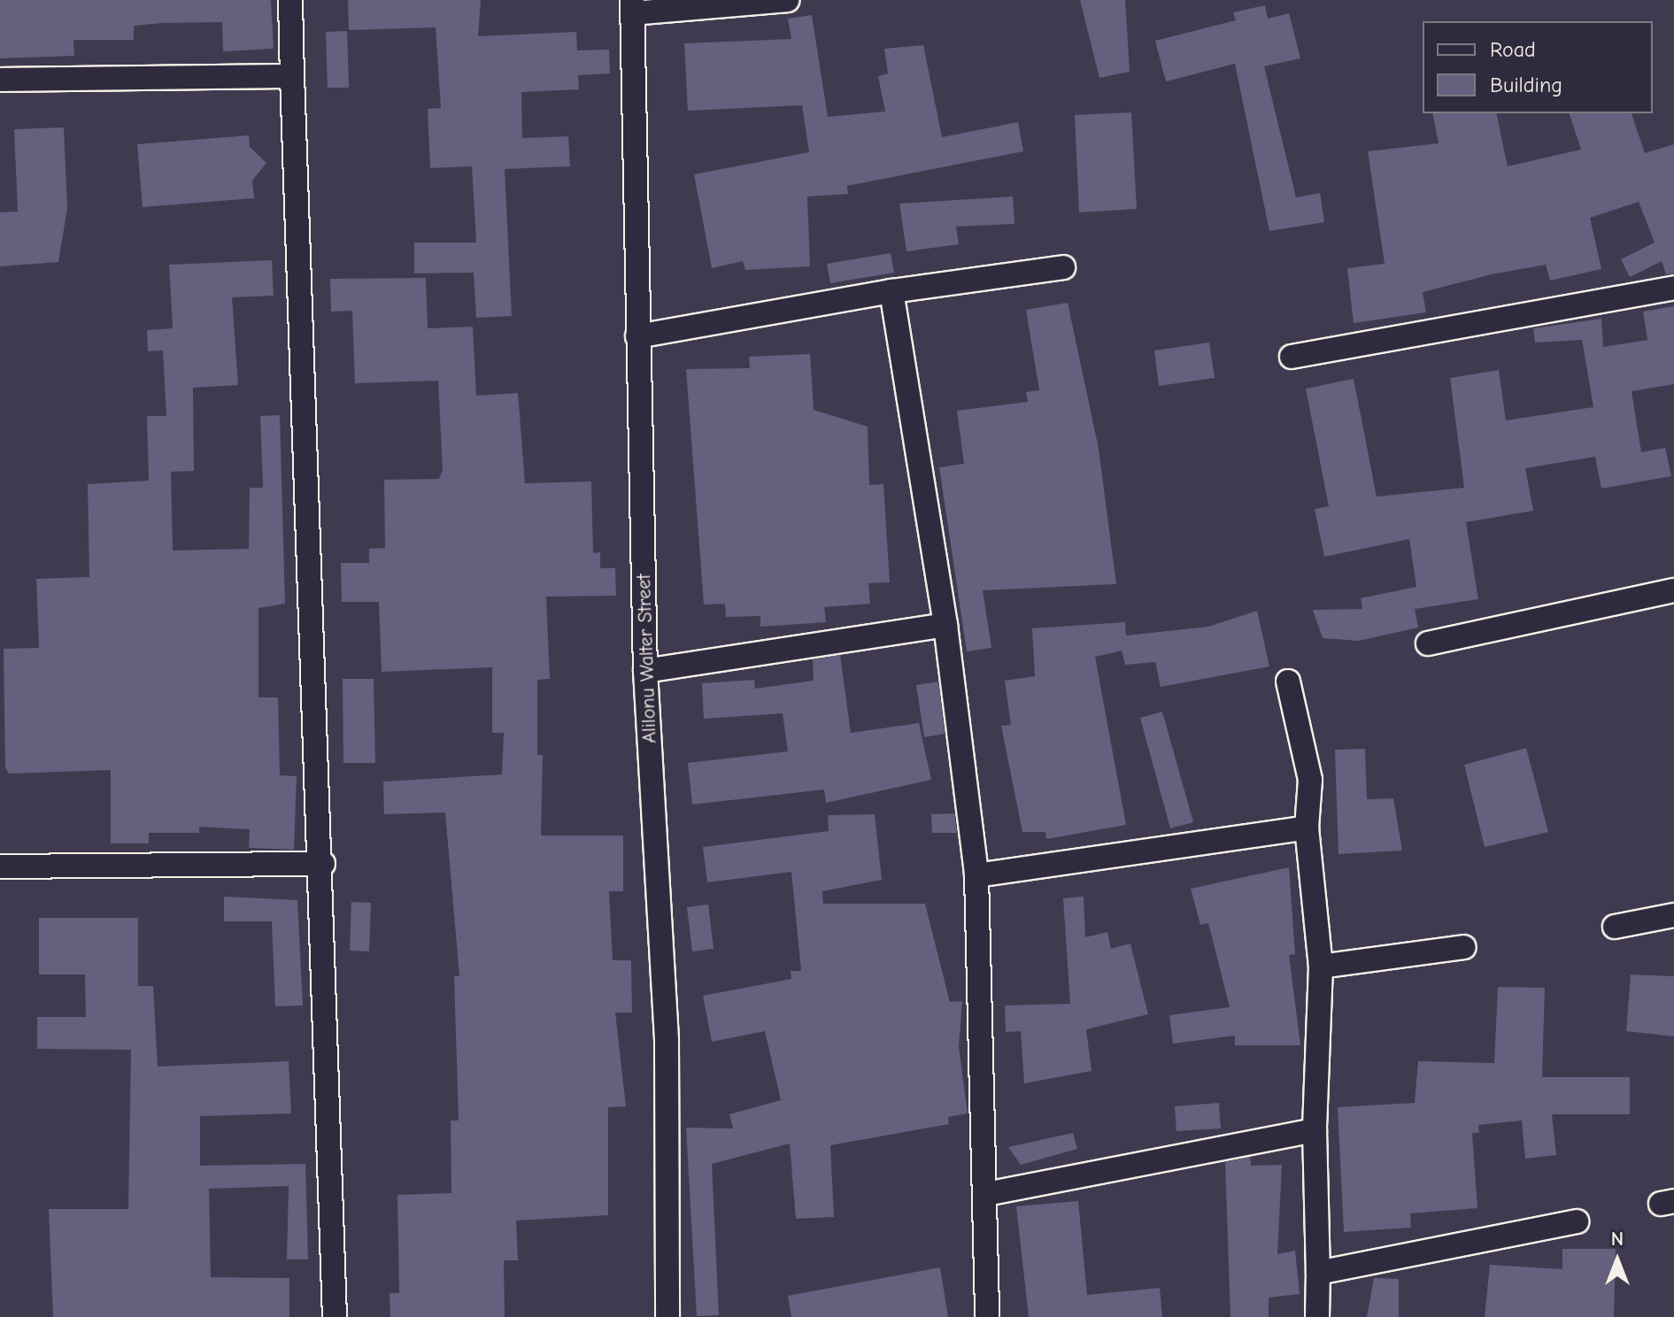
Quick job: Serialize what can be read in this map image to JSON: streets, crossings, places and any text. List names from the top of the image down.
{
  "streets": {
    "street": ["Alilonu Walter Street"]
  },
  "legend": ["Road", "Building"],
  "north": "top"
}
